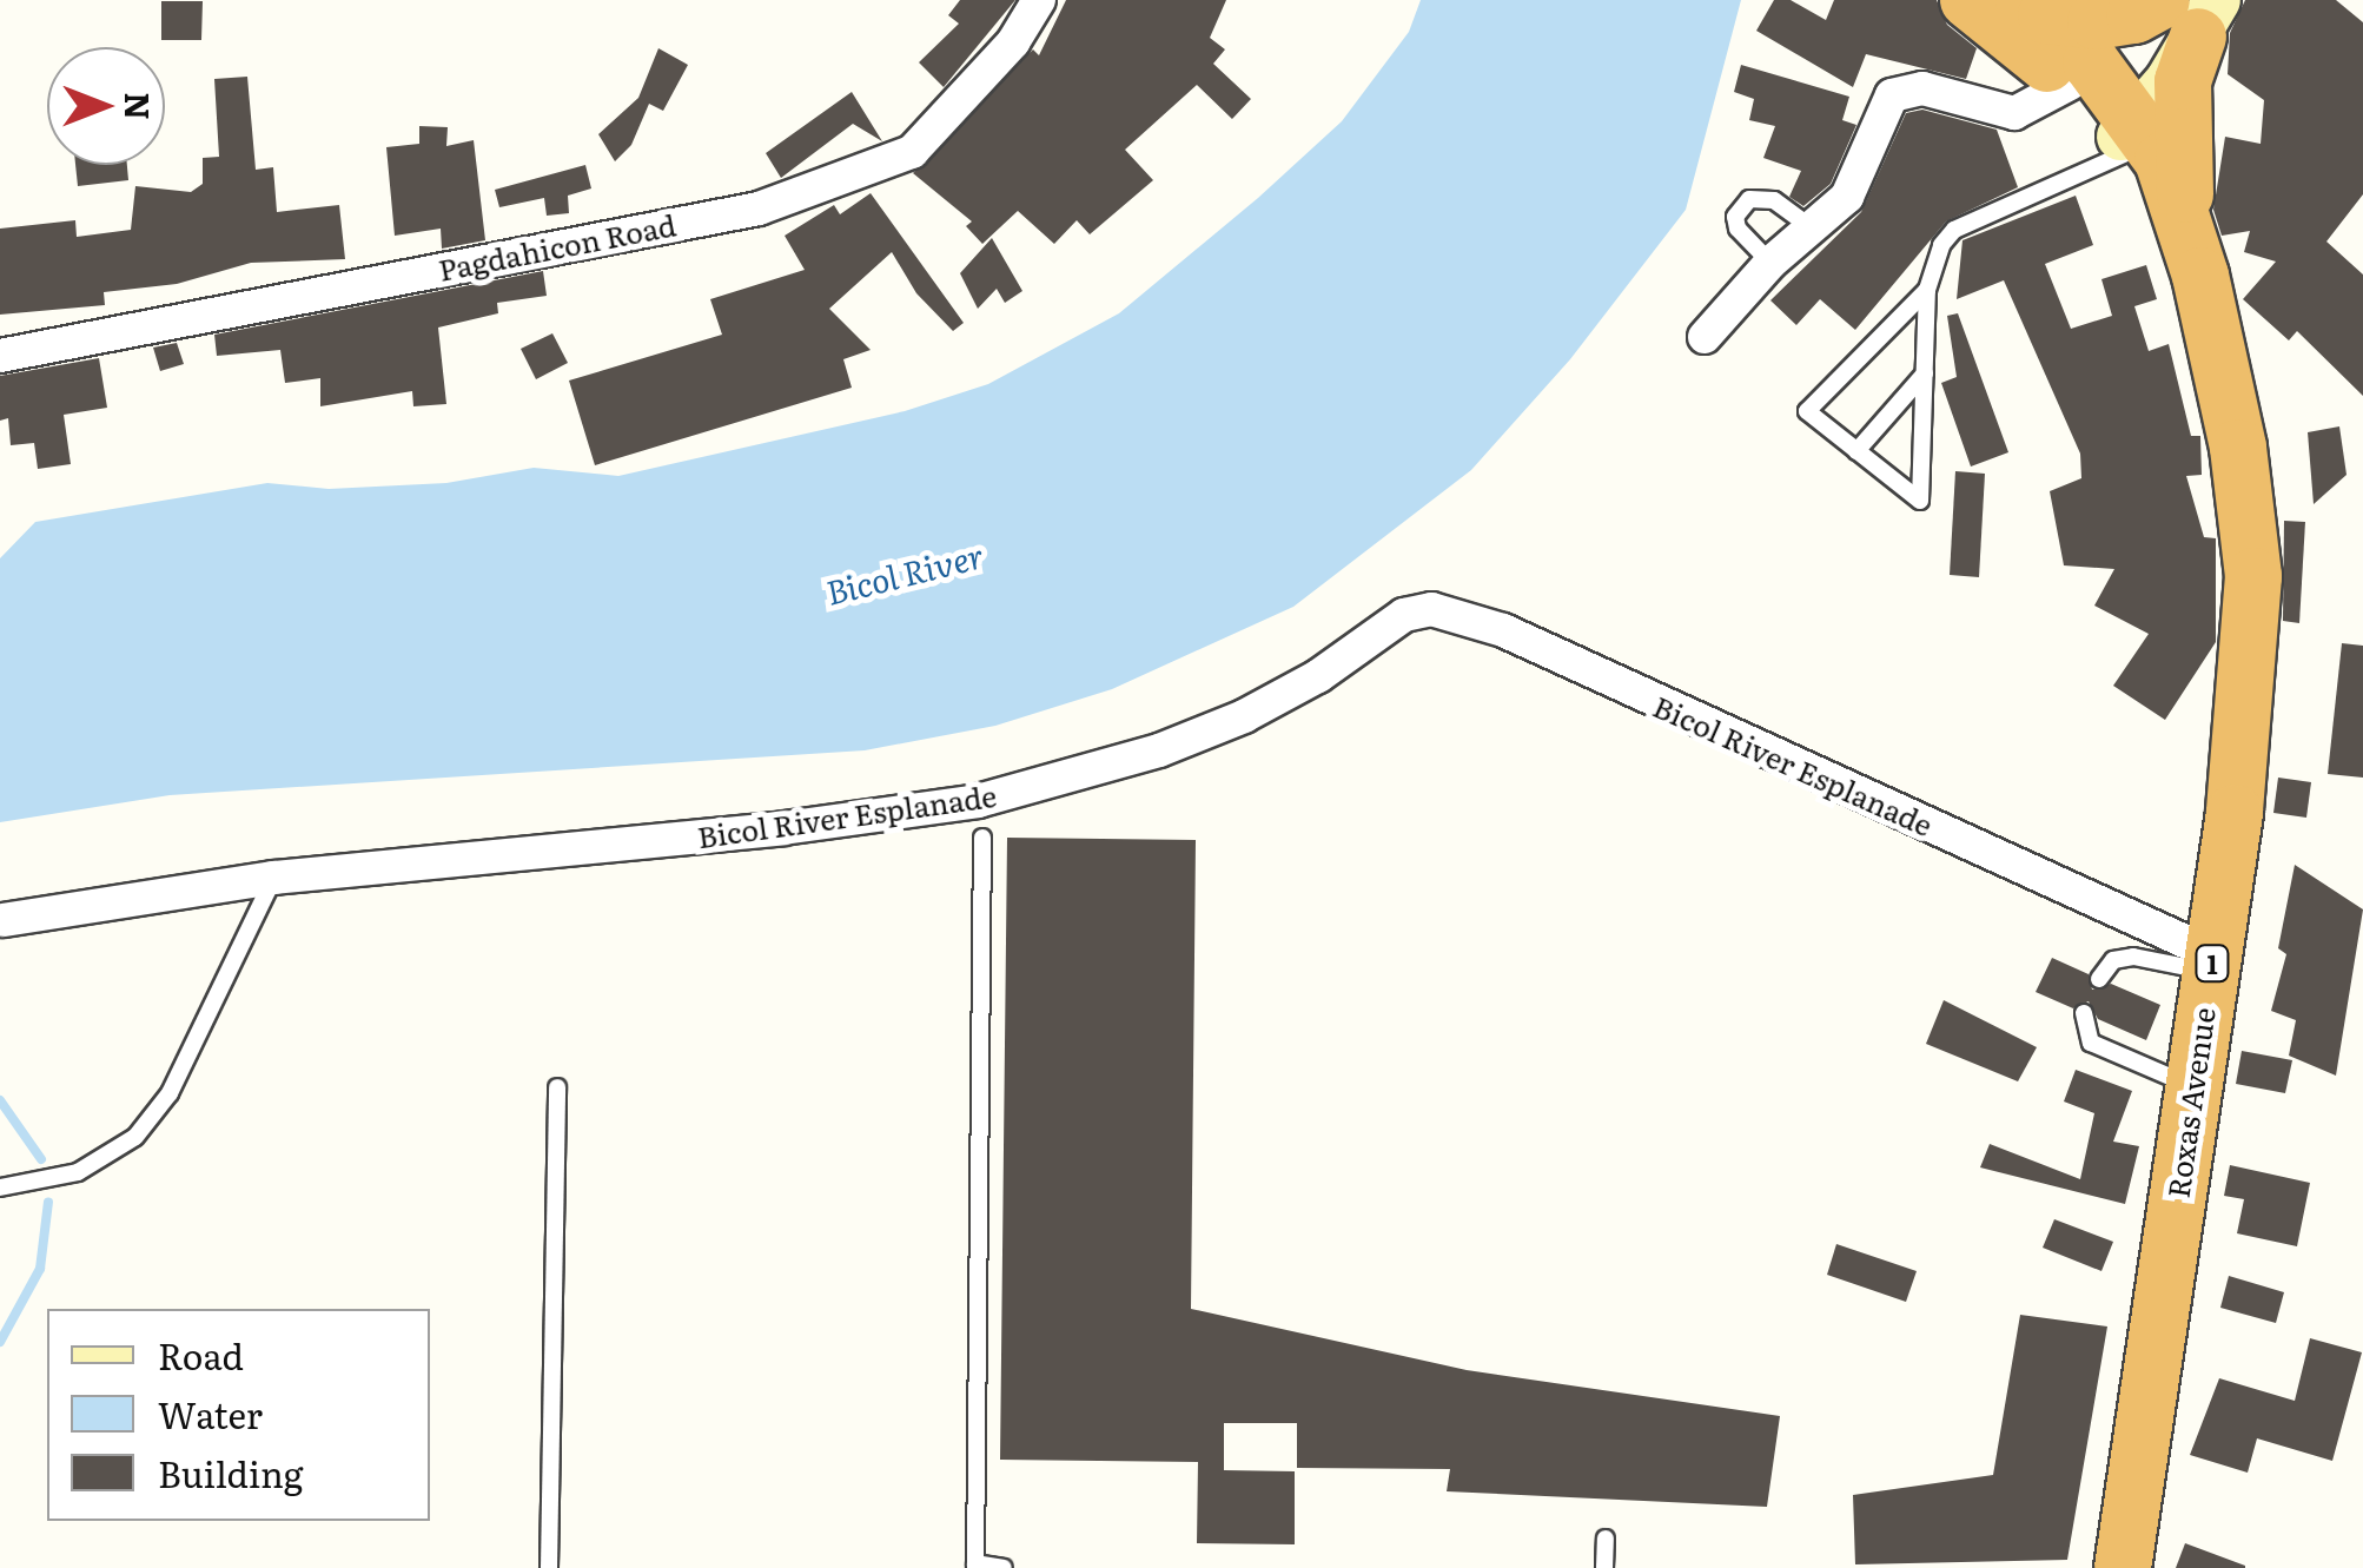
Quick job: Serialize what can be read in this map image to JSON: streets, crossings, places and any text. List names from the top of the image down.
{
  "streets": {
    "highway": ["1", "Roxas Avenue"],
    "street": ["Pagdahicon Road", "Bicol River Esplanade"]
  },
  "crossings": [
    ["Bicol River Esplanade", "Roxas Avenue"],
    ["1", "Roxas Avenue"]
  ],
  "water": ["Bicol River"],
  "legend": ["Road", "Water", "Building"],
  "north": "right"
}
